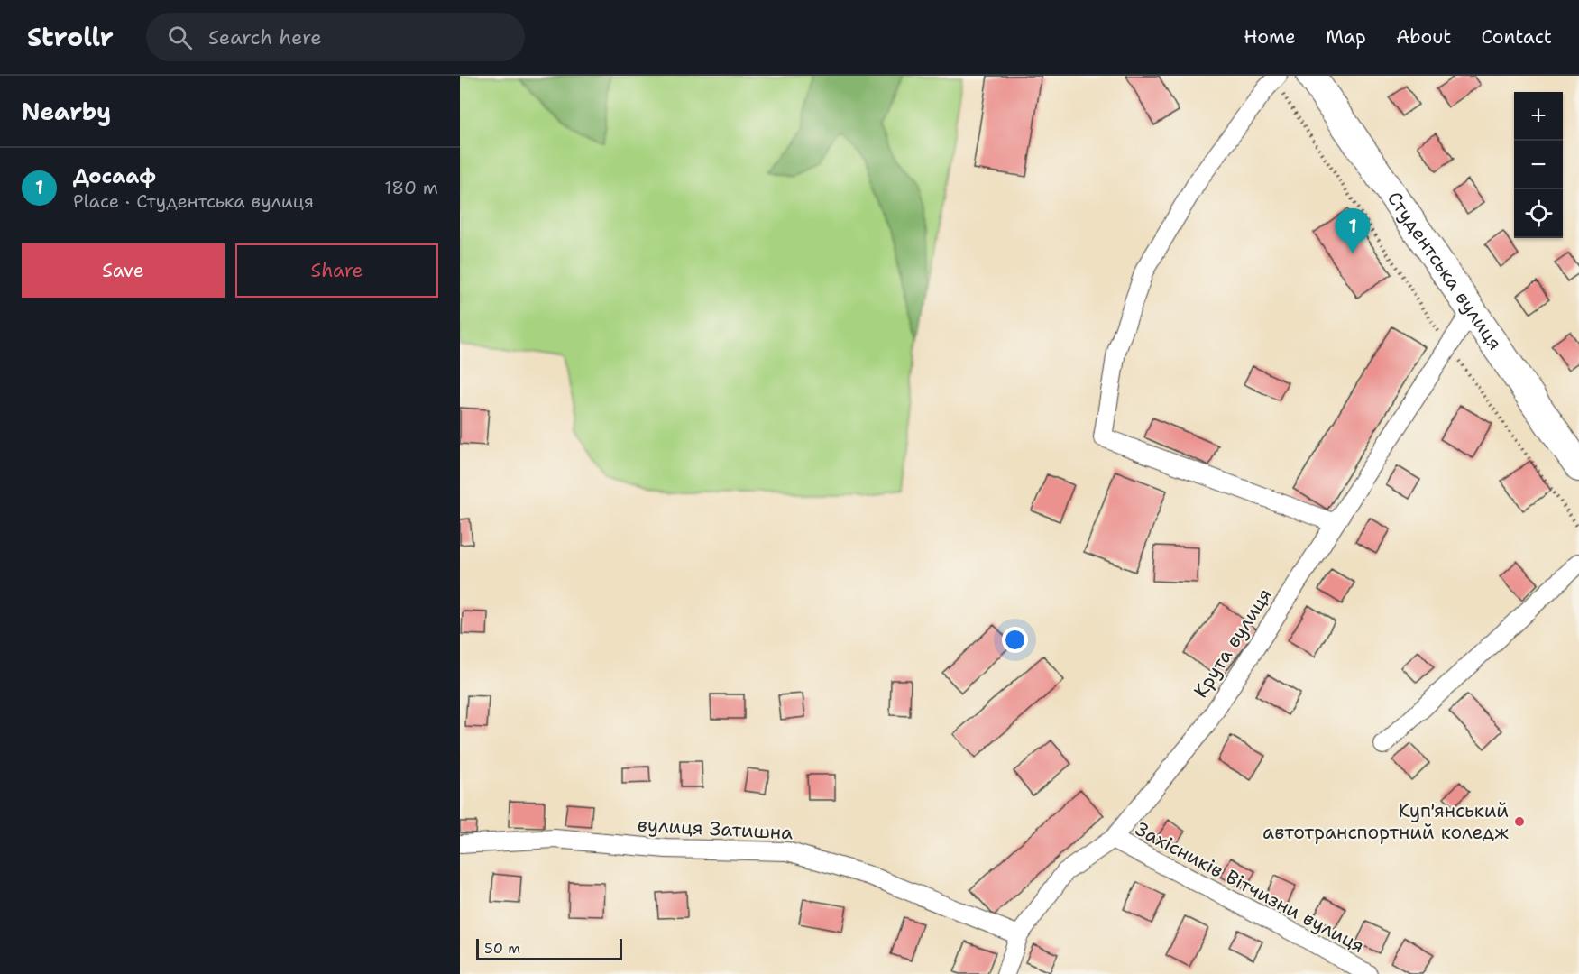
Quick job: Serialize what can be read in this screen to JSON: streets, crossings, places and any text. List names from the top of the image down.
{
  "streets": {
    "main road": ["Студентська вулиця"],
    "street": ["Крута вулиця", "вулиця Затишна", "Захісників Вітчизни вулиця"]
  },
  "crossings": [
    ["Студентська вулиця", "Крута вулиця"],
    ["Крута вулиця", "вулиця Затишна"],
    ["Крута вулиця", "Захісників Вітчизни вулиця"]
  ],
  "places": ["Куп'янський автотранспортний коледж"],
  "scale_bar": "50 m",
  "page": {
    "header": "Strollr",
    "search": "Search here",
    "nav": [
      "Home",
      "Map",
      "About",
      "Contact"
    ],
    "heading": "Nearby",
    "map_buttons": ["+", "−"],
    "list": [
      {
        "mark": "1",
        "name": "Досааф",
        "note": "Place · Студентська вулиця",
        "value": "180 m"
      }
    ],
    "pins": "1",
    "buttons": ["Save", "Share"],
    "scale": "50 m"
  }
}
